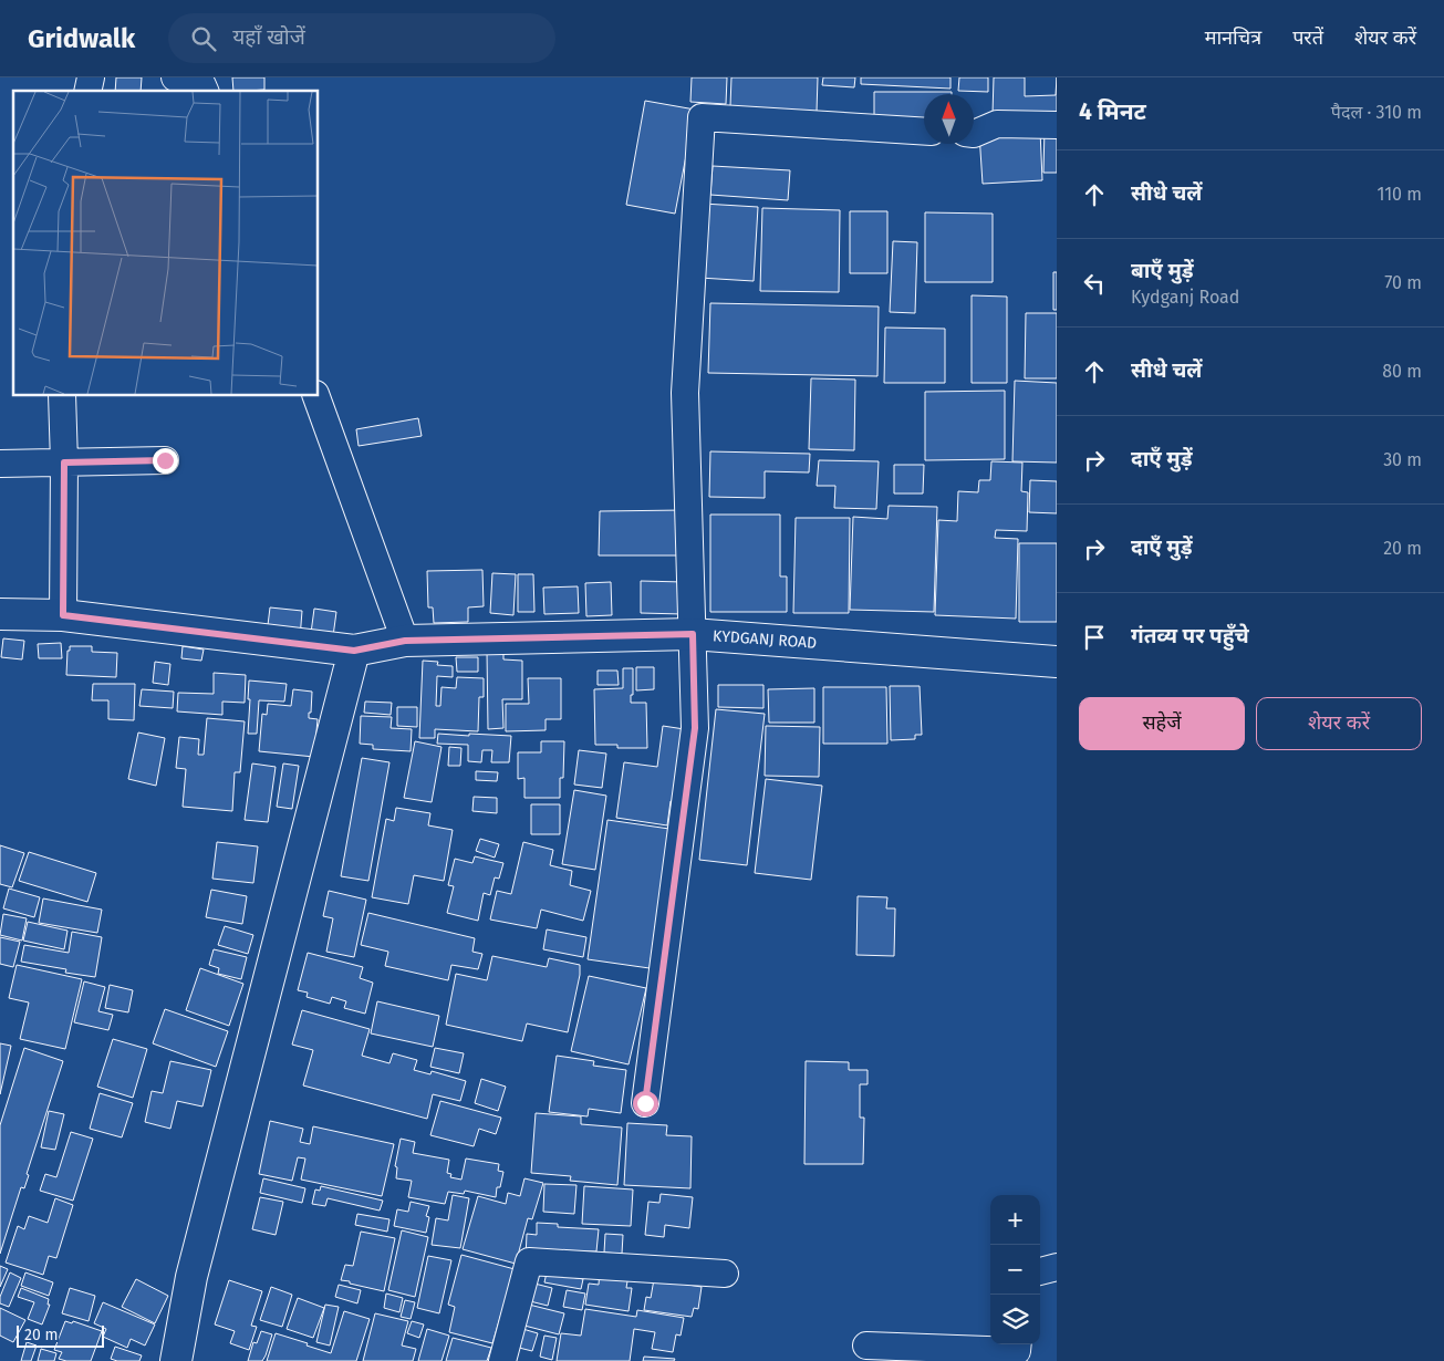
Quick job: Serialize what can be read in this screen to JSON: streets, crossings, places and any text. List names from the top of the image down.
{
  "streets": {
    "main road": ["KYDGANJ ROAD"]
  },
  "scale_bar": "20 m",
  "north": "top",
  "page": {
    "header": "Gridwalk",
    "search": "यहाँ खोजें",
    "nav": ["मानचित्र", "परतें", "शेयर करें"],
    "heading": ["4 मिनट", "पैदल · 310 m"],
    "list": [
      ["सीधे चलें", "110 m"],
      ["बाएँ मुड़ें", "Kydganj Road", "70 m"],
      ["सीधे चलें", "80 m"],
      ["दाएँ मुड़ें", "30 m"],
      ["दाएँ मुड़ें", "20 m"],
      "गंतव्य पर पहुँचे"
    ],
    "buttons": ["सहेजें", "शेयर करें"],
    "map_buttons": ["+", "−"],
    "scale": "20 m"
  }
}
